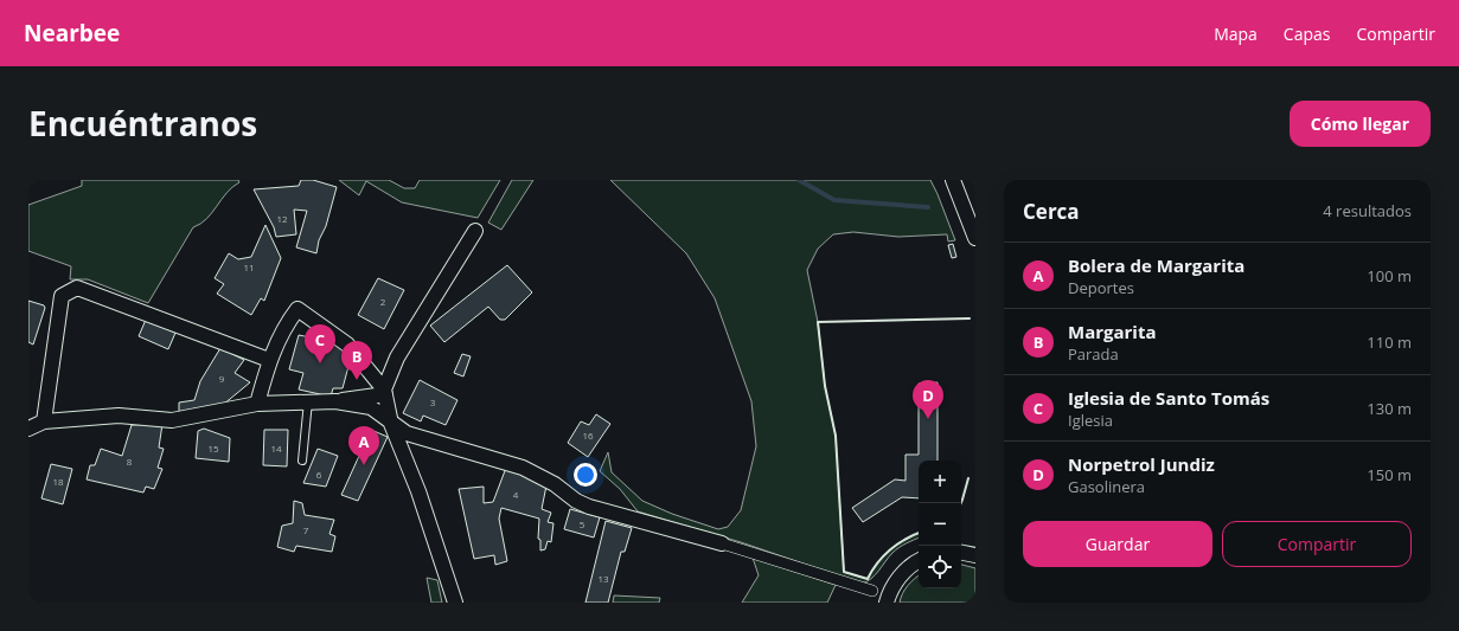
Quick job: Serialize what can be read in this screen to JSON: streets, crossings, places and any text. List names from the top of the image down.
{
  "house_numbers": [
    "12",
    "11",
    "2",
    "9",
    "3",
    "16",
    "15",
    "14",
    "8",
    "6",
    "18",
    "4",
    "5",
    "7",
    "13"
  ],
  "page": {
    "header": "Nearbee",
    "nav": ["Mapa", "Capas", "Compartir"],
    "title": "Encuéntranos",
    "buttons": [
      "Cómo llegar",
      ["Guardar", "Compartir"]
    ],
    "heading": ["Cerca", "4 resultados"],
    "list": [
      {
        "mark": "A",
        "name": "Bolera de Margarita",
        "note": "Deportes",
        "value": "100 m"
      },
      {
        "mark": "B",
        "name": "Margarita",
        "note": "Parada",
        "value": "110 m"
      },
      {
        "mark": "C",
        "name": "Iglesia de Santo Tomás",
        "note": "Iglesia",
        "value": "130 m"
      },
      {
        "mark": "D",
        "name": "Norpetrol Jundiz",
        "note": "Gasolinera",
        "value": "150 m"
      }
    ],
    "pins": [
      "C",
      "B",
      "D",
      "A"
    ],
    "map_buttons": ["+", "−"]
  }
}
